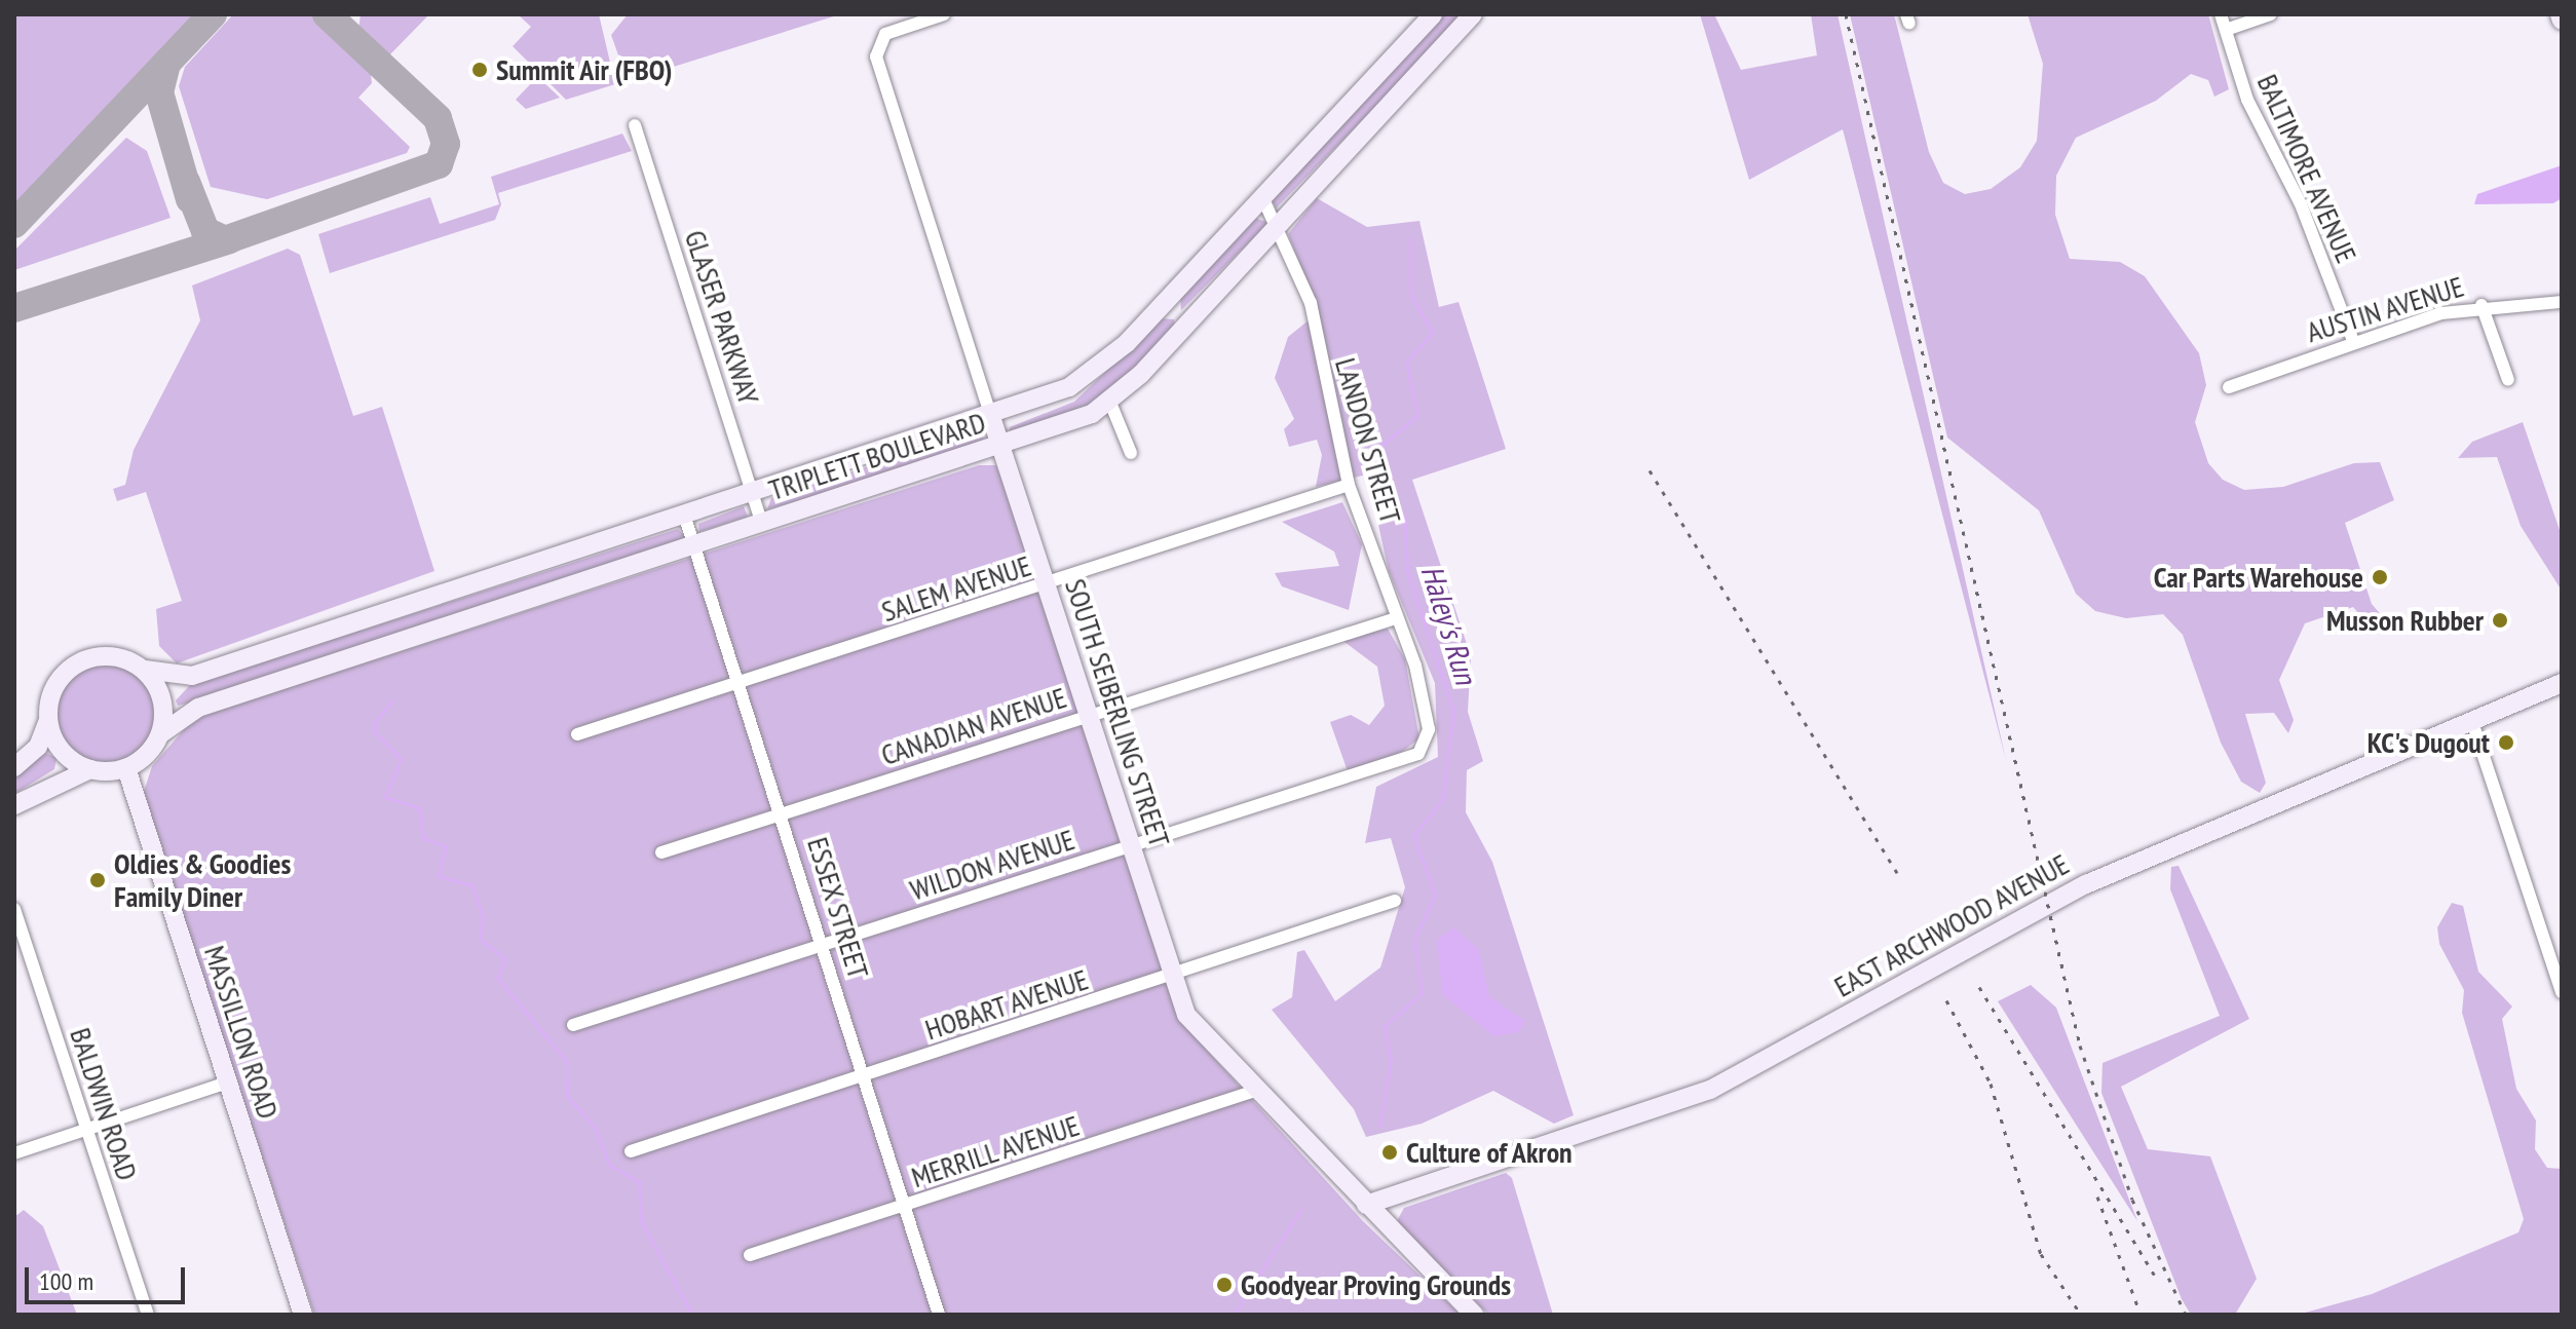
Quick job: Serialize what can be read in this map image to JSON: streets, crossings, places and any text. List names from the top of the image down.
{
  "streets": {
    "main road": [
      "TRIPLETT BOULEVARD",
      "SOUTH SEIBERLING STREET",
      "EAST ARCHWOOD AVENUE",
      "MASSILLON ROAD"
    ],
    "street": [
      "BALTIMORE AVENUE",
      "AUSTIN AVENUE",
      "GLASER PARKWAY",
      "LANDON STREET",
      "SALEM AVENUE",
      "CANADIAN AVENUE",
      "WILDON AVENUE",
      "ESSEX STREET",
      "HOBART AVENUE",
      "BALDWIN ROAD",
      "MERRILL AVENUE"
    ]
  },
  "crossings": [
    ["BALTIMORE AVENUE", "AUSTIN AVENUE"],
    ["GLASER PARKWAY", "TRIPLETT BOULEVARD"],
    ["LANDON STREET", "TRIPLETT BOULEVARD"],
    ["LANDON STREET", "SALEM AVENUE"],
    ["LANDON STREET", "CANADIAN AVENUE"],
    ["LANDON STREET", "WILDON AVENUE"],
    ["TRIPLETT BOULEVARD", "SOUTH SEIBERLING STREET"],
    ["TRIPLETT BOULEVARD", "ESSEX STREET"],
    ["TRIPLETT BOULEVARD", "MASSILLON ROAD"],
    ["SALEM AVENUE", "SOUTH SEIBERLING STREET"],
    ["SALEM AVENUE", "ESSEX STREET"],
    ["SOUTH SEIBERLING STREET", "CANADIAN AVENUE"],
    ["SOUTH SEIBERLING STREET", "WILDON AVENUE"],
    ["SOUTH SEIBERLING STREET", "EAST ARCHWOOD AVENUE"],
    ["SOUTH SEIBERLING STREET", "HOBART AVENUE"],
    ["SOUTH SEIBERLING STREET", "MERRILL AVENUE"],
    ["CANADIAN AVENUE", "ESSEX STREET"],
    ["WILDON AVENUE", "ESSEX STREET"],
    ["ESSEX STREET", "HOBART AVENUE"],
    ["ESSEX STREET", "MERRILL AVENUE"]
  ],
  "water": ["Haley's Run"],
  "places": [
    "Summit Air (FBO)",
    "Car Parts Warehouse",
    "Musson Rubber",
    "KC's Dugout",
    "Oldies & Goodies Family Diner",
    "Culture of Akron",
    "Goodyear Proving Grounds"
  ],
  "scale_bar": "100 m"
}
